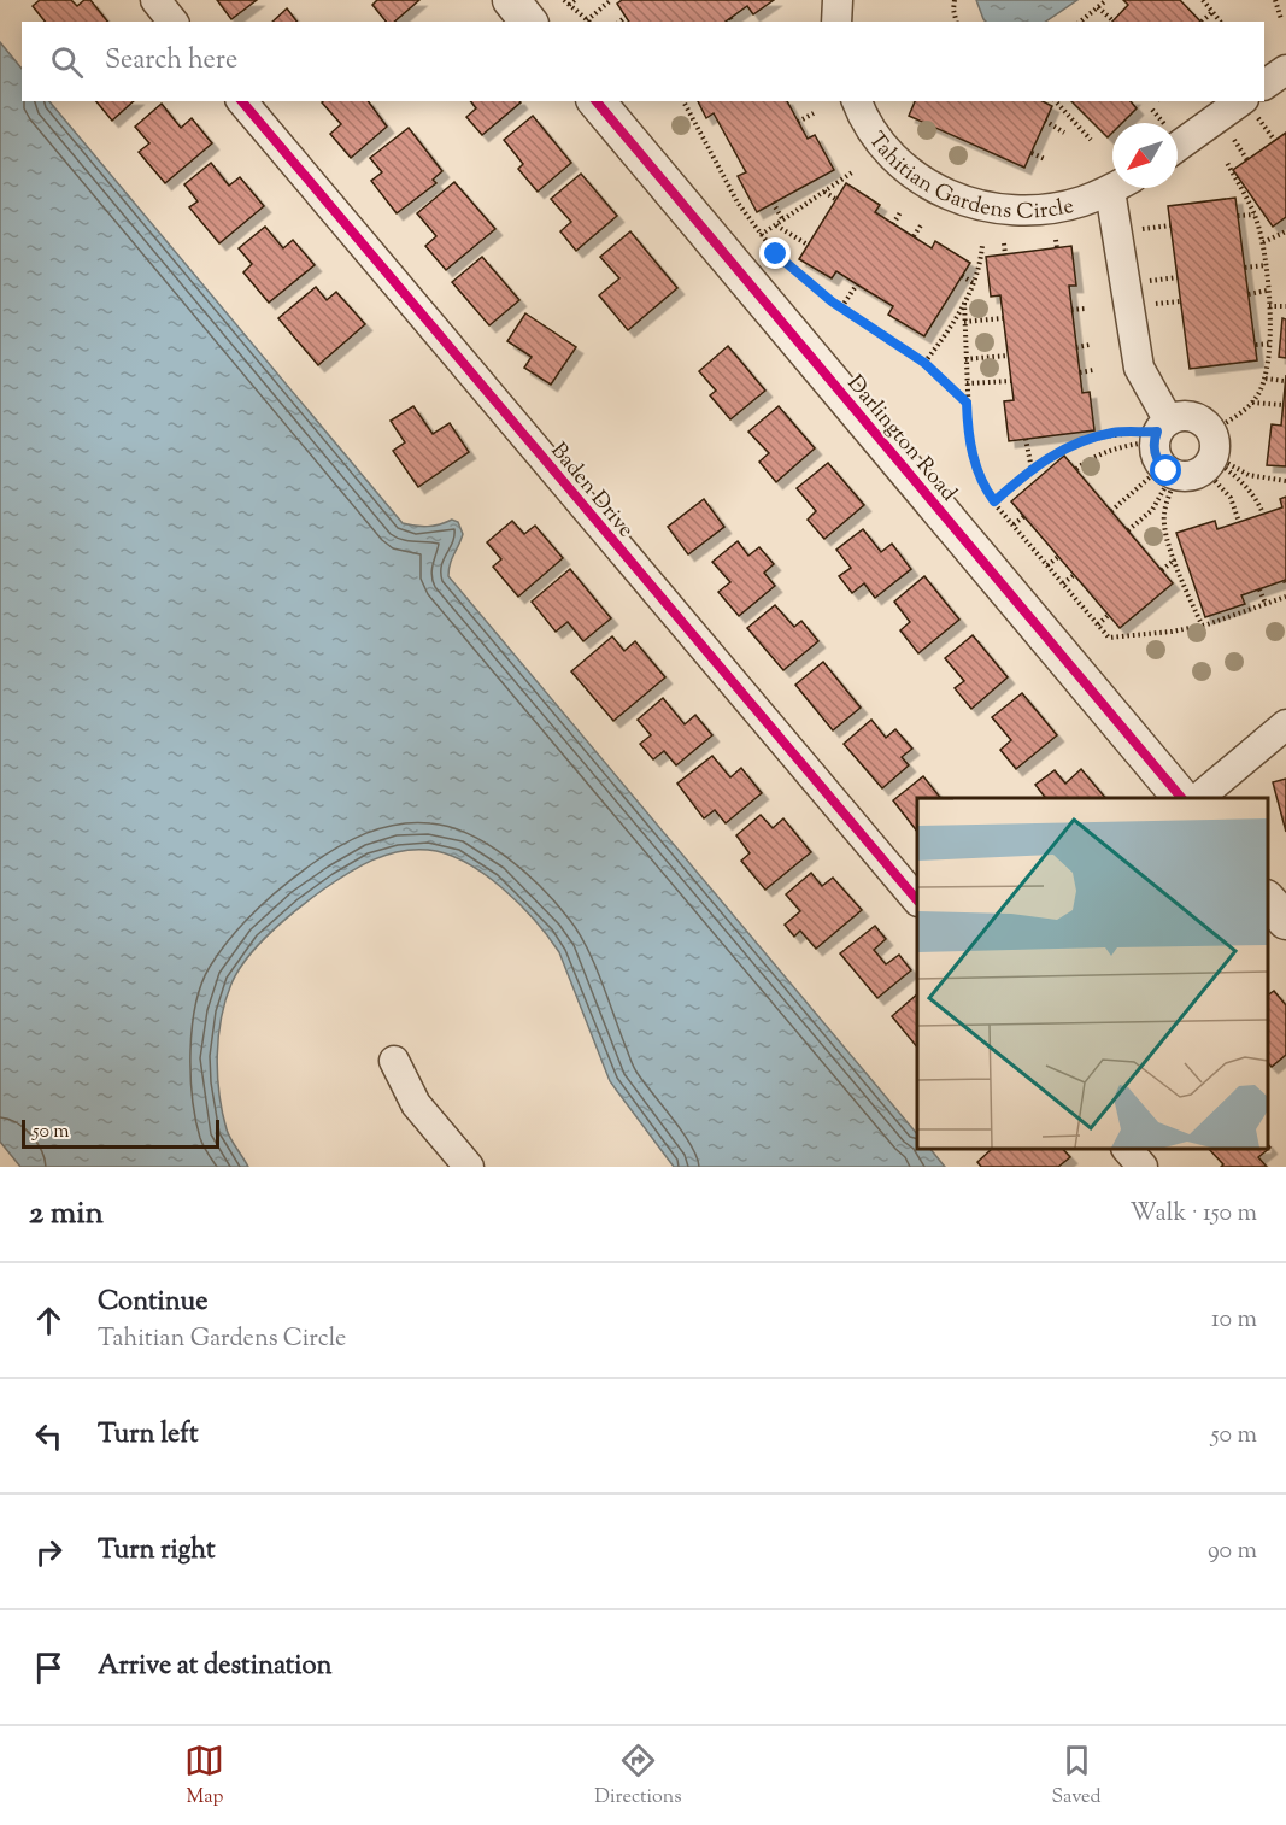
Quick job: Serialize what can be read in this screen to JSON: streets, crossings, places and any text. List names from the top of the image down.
{
  "streets": {
    "street": ["Tahitian Gardens Circle", "Darlington Road", "Baden Drive"]
  },
  "scale_bar": "50 m",
  "north": "bottom left",
  "page": {
    "search": "Search here",
    "scale": "50 m",
    "heading": ["2 min", "Walk · 150 m"],
    "list": [
      ["Continue", "Tahitian Gardens Circle", "10 m"],
      ["Turn left", "50 m"],
      ["Turn right", "90 m"],
      "Arrive at destination"
    ],
    "nav": ["Map", "Directions", "Saved"]
  }
}
